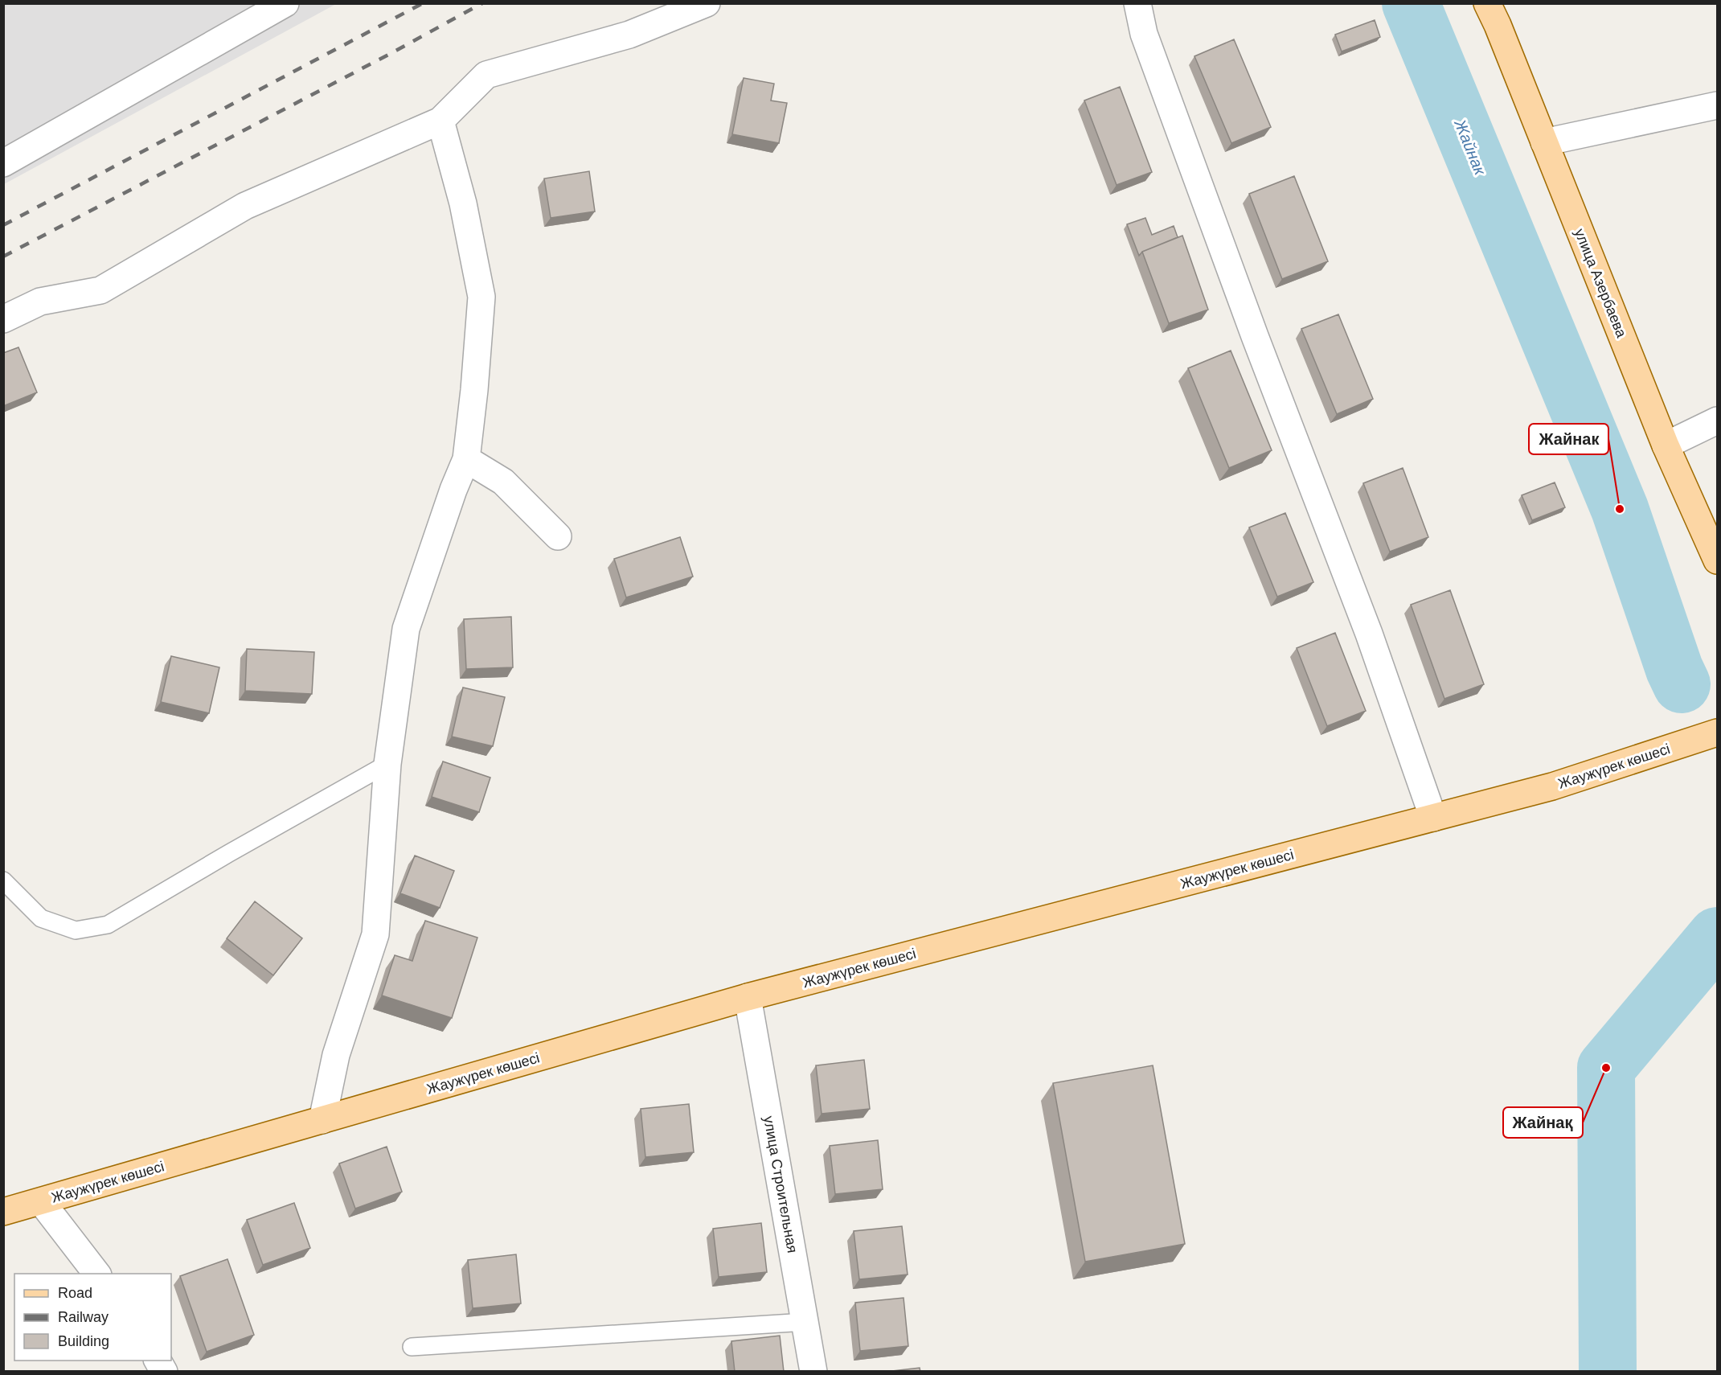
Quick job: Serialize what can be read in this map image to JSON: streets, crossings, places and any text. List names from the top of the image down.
{
  "streets": {
    "main road": ["улица Азербаева", "Жаужүрек көшесі"],
    "street": ["улица Строительная"]
  },
  "crossings": [
    ["Жаужүрек көшесі", "улица Строительная"]
  ],
  "water": ["Жайнак"],
  "places": ["Жайнак", "Жайнақ"],
  "legend": ["Road", "Railway", "Building"]
}
